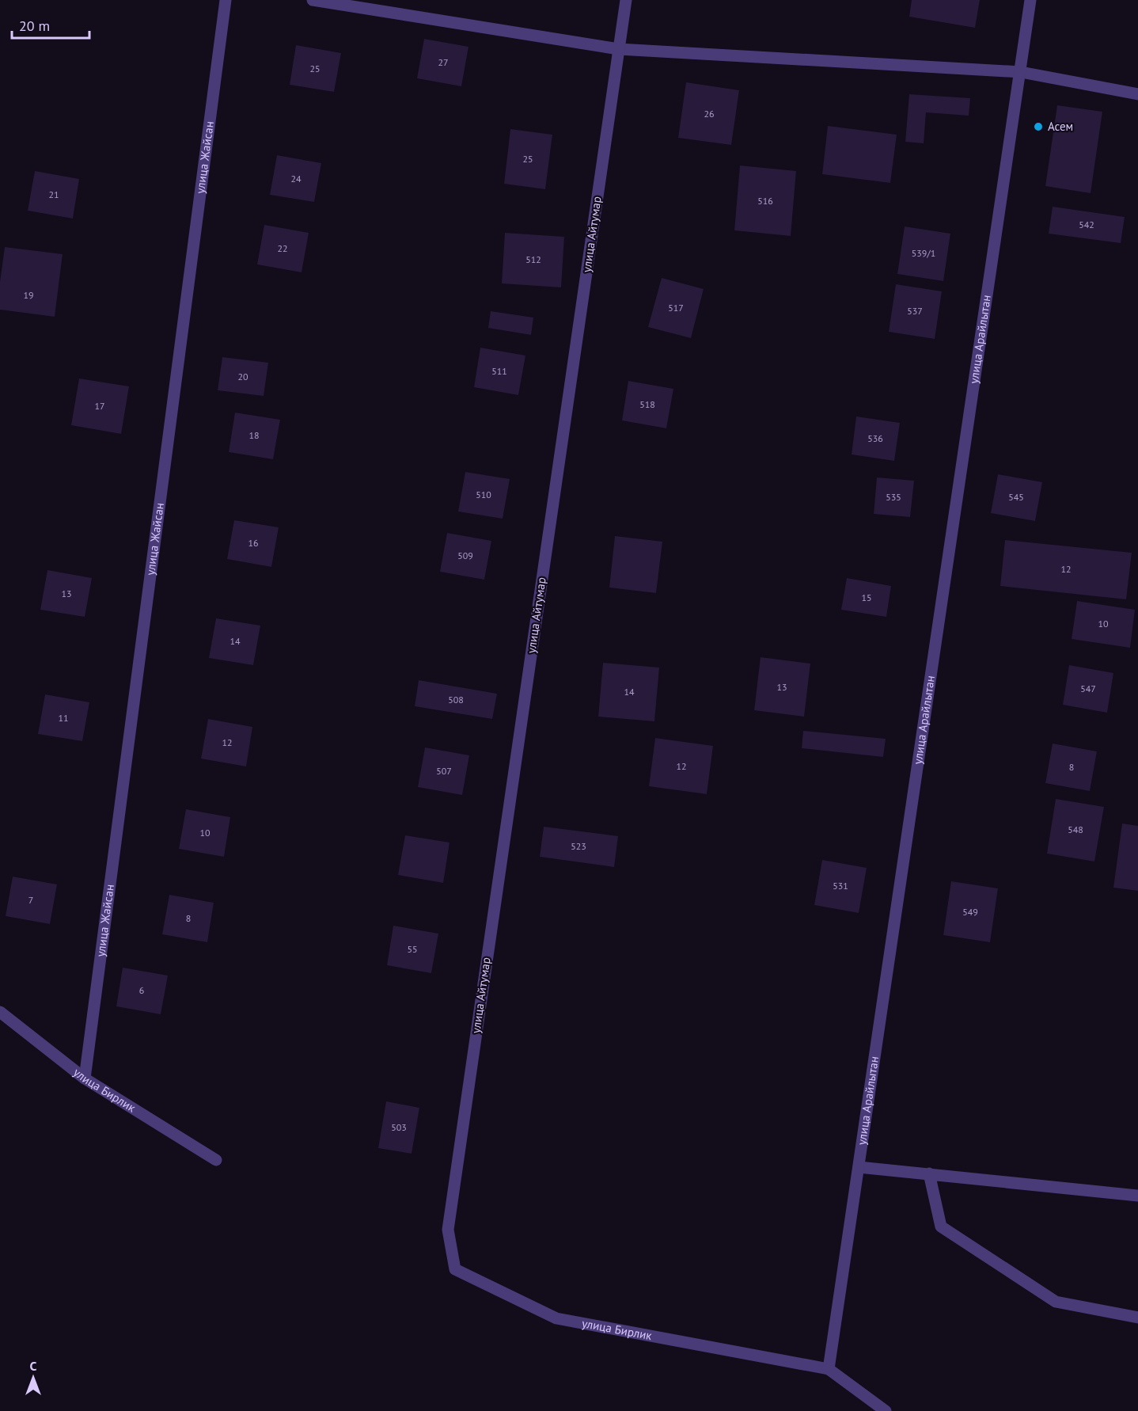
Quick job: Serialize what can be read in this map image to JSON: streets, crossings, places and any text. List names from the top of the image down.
{
  "streets": {
    "street": [
      "улица Жайсан",
      "улица Айтумар",
      "улица Арайлытан",
      "улица Бирлик"
    ]
  },
  "crossings": [
    ["улица Жайсан", "улица Бирлик"],
    ["улица Айтумар", "улица Бирлик"],
    ["улица Арайлытан", "улица Бирлик"]
  ],
  "places": ["Асем"],
  "house_numbers": [
    "27",
    "25",
    "26",
    "25",
    "24",
    "21",
    "516",
    "542",
    "22",
    "539/1",
    "512",
    "19",
    "517",
    "537",
    "511",
    "20",
    "518",
    "17",
    "18",
    "536",
    "510",
    "535",
    "545",
    "16",
    "509",
    "12",
    "13",
    "15",
    "10",
    "14",
    "13",
    "547",
    "14",
    "508",
    "11",
    "12",
    "12",
    "8",
    "507",
    "548",
    "10",
    "523",
    "531",
    "7",
    "549",
    "8",
    "55",
    "6",
    "503"
  ],
  "scale_bar": "20 m",
  "north": "top"
}
